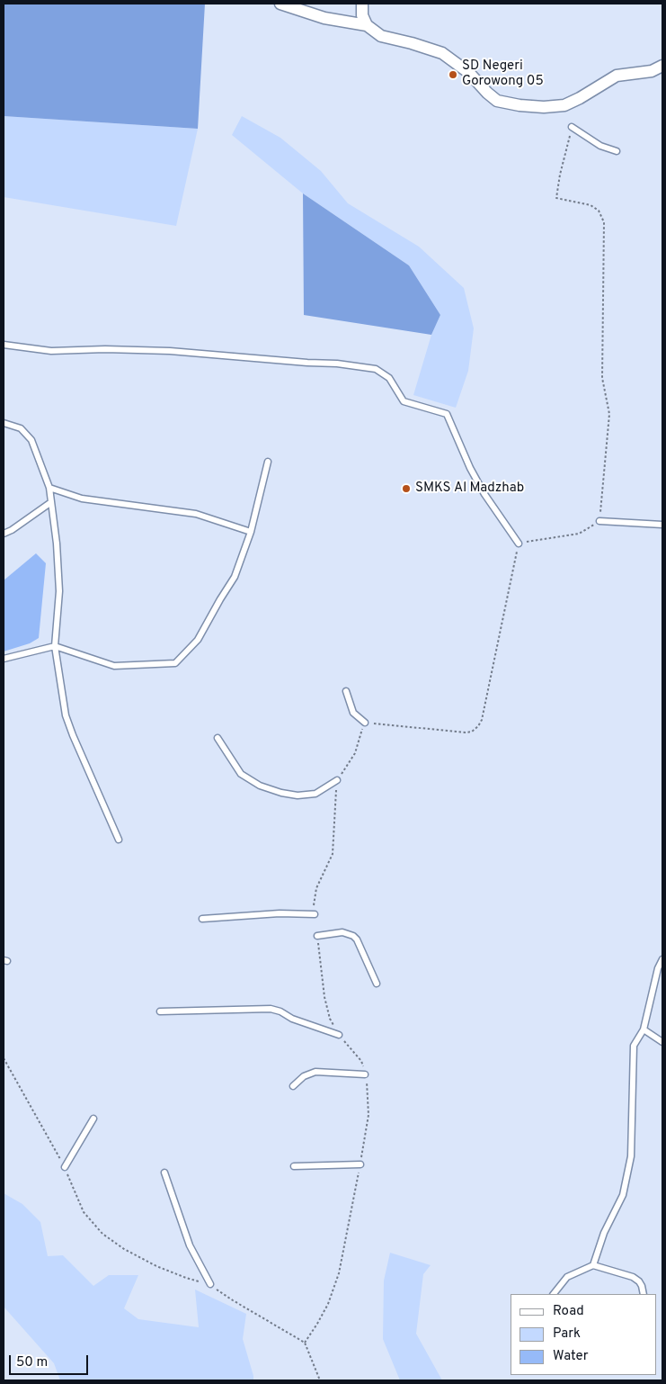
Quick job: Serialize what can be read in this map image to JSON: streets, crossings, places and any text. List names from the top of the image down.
{
  "places": ["SD Negeri Gorowong 05", "SMKS Al Madzhab"],
  "legend": ["Road", "Park", "Water"],
  "scale_bar": "50 m"
}
